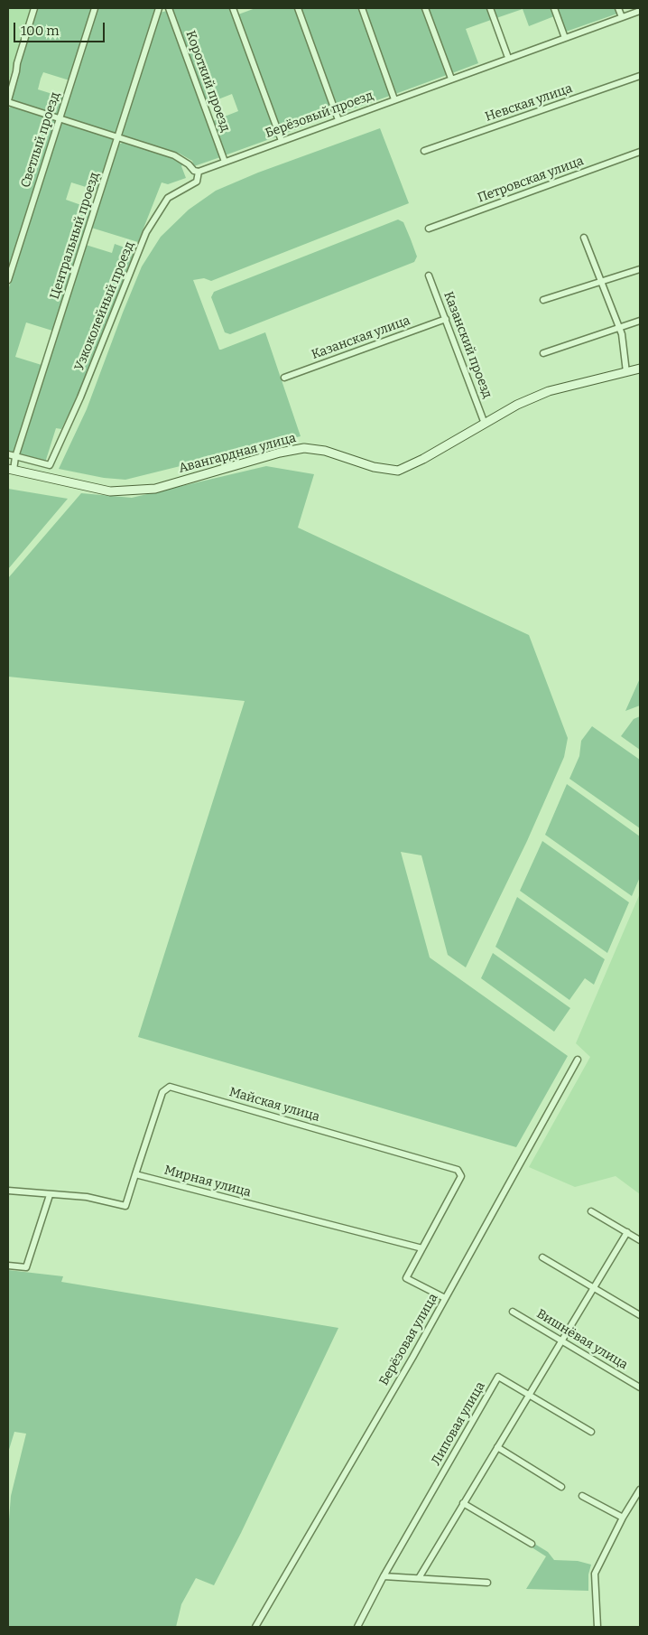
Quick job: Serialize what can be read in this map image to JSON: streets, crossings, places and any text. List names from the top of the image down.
{
  "streets": {
    "main road": ["Авангардная улица"],
    "street": [
      "Короткий проезд",
      "Невская улица",
      "Берёзовый проезд",
      "Светлый проезд",
      "Петровская улица",
      "Центральный проезд",
      "Узкоколейный проезд",
      "Казанская улица",
      "Казанский проезд",
      "Майская улица",
      "Мирная улица",
      "Берёзовая улица",
      "Вишнёвая улица",
      "Липовая улица"
    ]
  },
  "crossings": [
    ["Короткий проезд", "Берёзовый проезд"],
    ["Берёзовый проезд", "Узкоколейный проезд"],
    ["Центральный проезд", "Узкоколейный проезд"],
    ["Центральный проезд", "Авангардная улица"],
    ["Казанская улица", "Казанский проезд"],
    ["Казанский проезд", "Авангардная улица"],
    ["Майская улица", "Мирная улица"]
  ],
  "scale_bar": "100 m"
}
